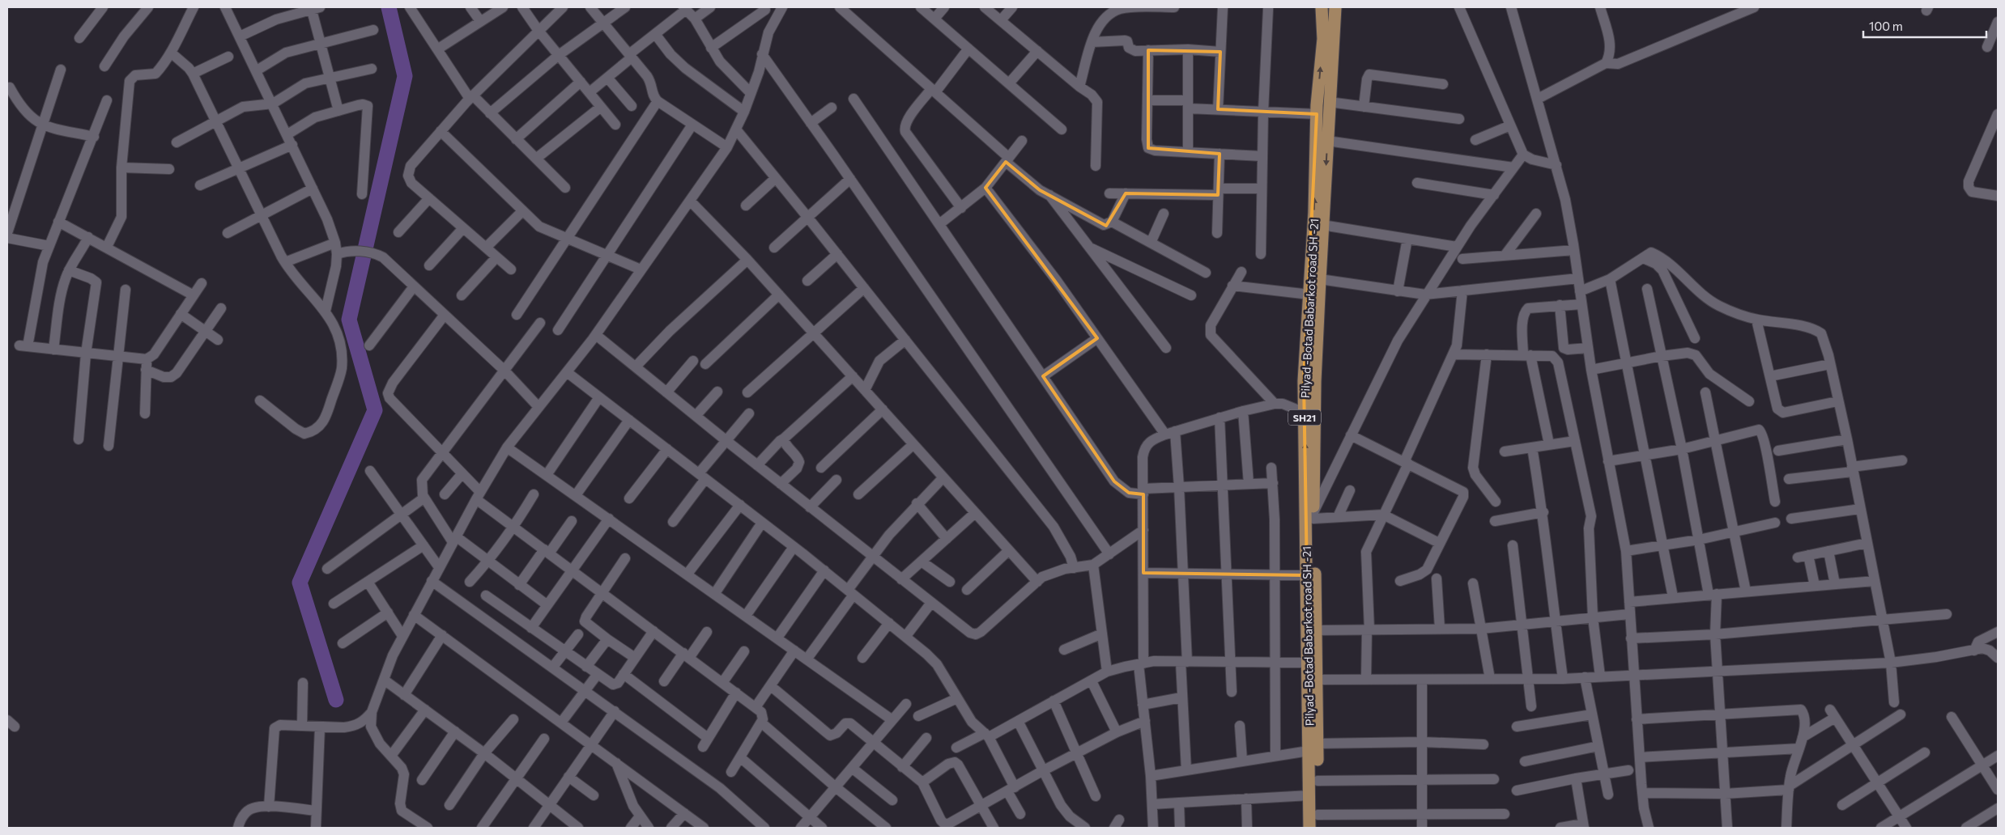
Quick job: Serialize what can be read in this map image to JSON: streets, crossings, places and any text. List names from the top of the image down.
{
  "streets": {
    "main road": ["Pilyad -Botad Babarkot road SH -21", "SH21"]
  },
  "scale_bar": "100 m"
}
